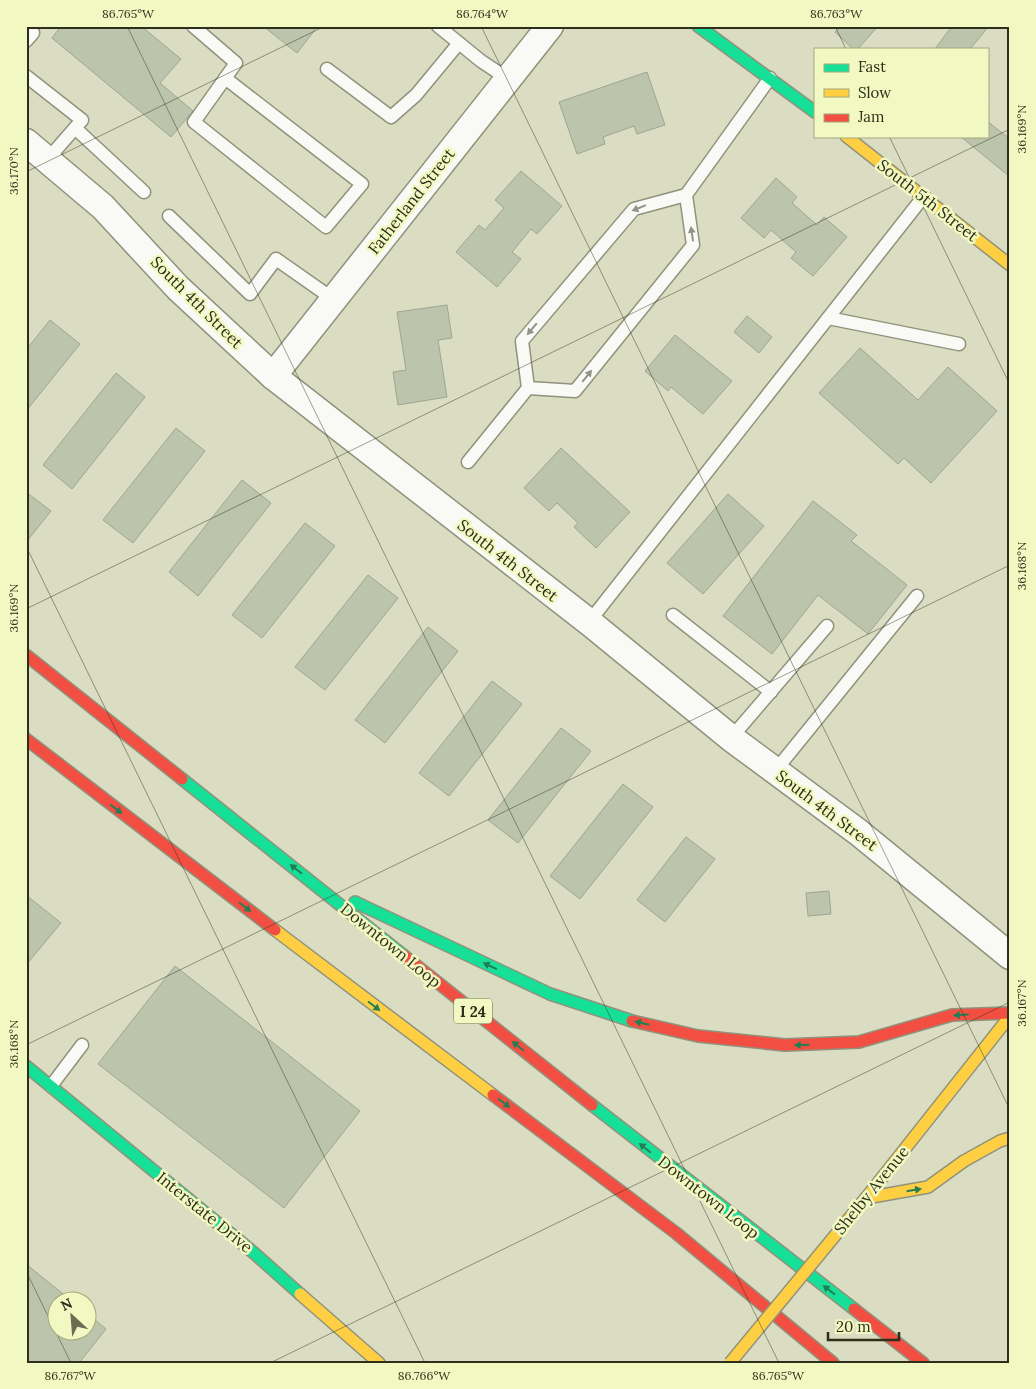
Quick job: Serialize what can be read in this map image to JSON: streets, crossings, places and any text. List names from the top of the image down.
{
  "streets": {
    "main road": [
      "South 5th Street",
      "Downtown Loop",
      "I 24",
      "Shelby Avenue",
      "Interstate Drive"
    ],
    "street": ["Fatherland Street", "South 4th Street"]
  },
  "crossings": [
    ["Fatherland Street", "South 4th Street"]
  ],
  "legend": ["Fast", "Slow", "Jam"],
  "scale_bar": "20 m",
  "north": "top left",
  "coordinates": [
    "86.765°W",
    "86.764°W",
    "86.763°W",
    "36.169°N",
    "36.170°N",
    "36.168°N",
    "36.167°N",
    "86.767°W",
    "86.766°W"
  ]
}
